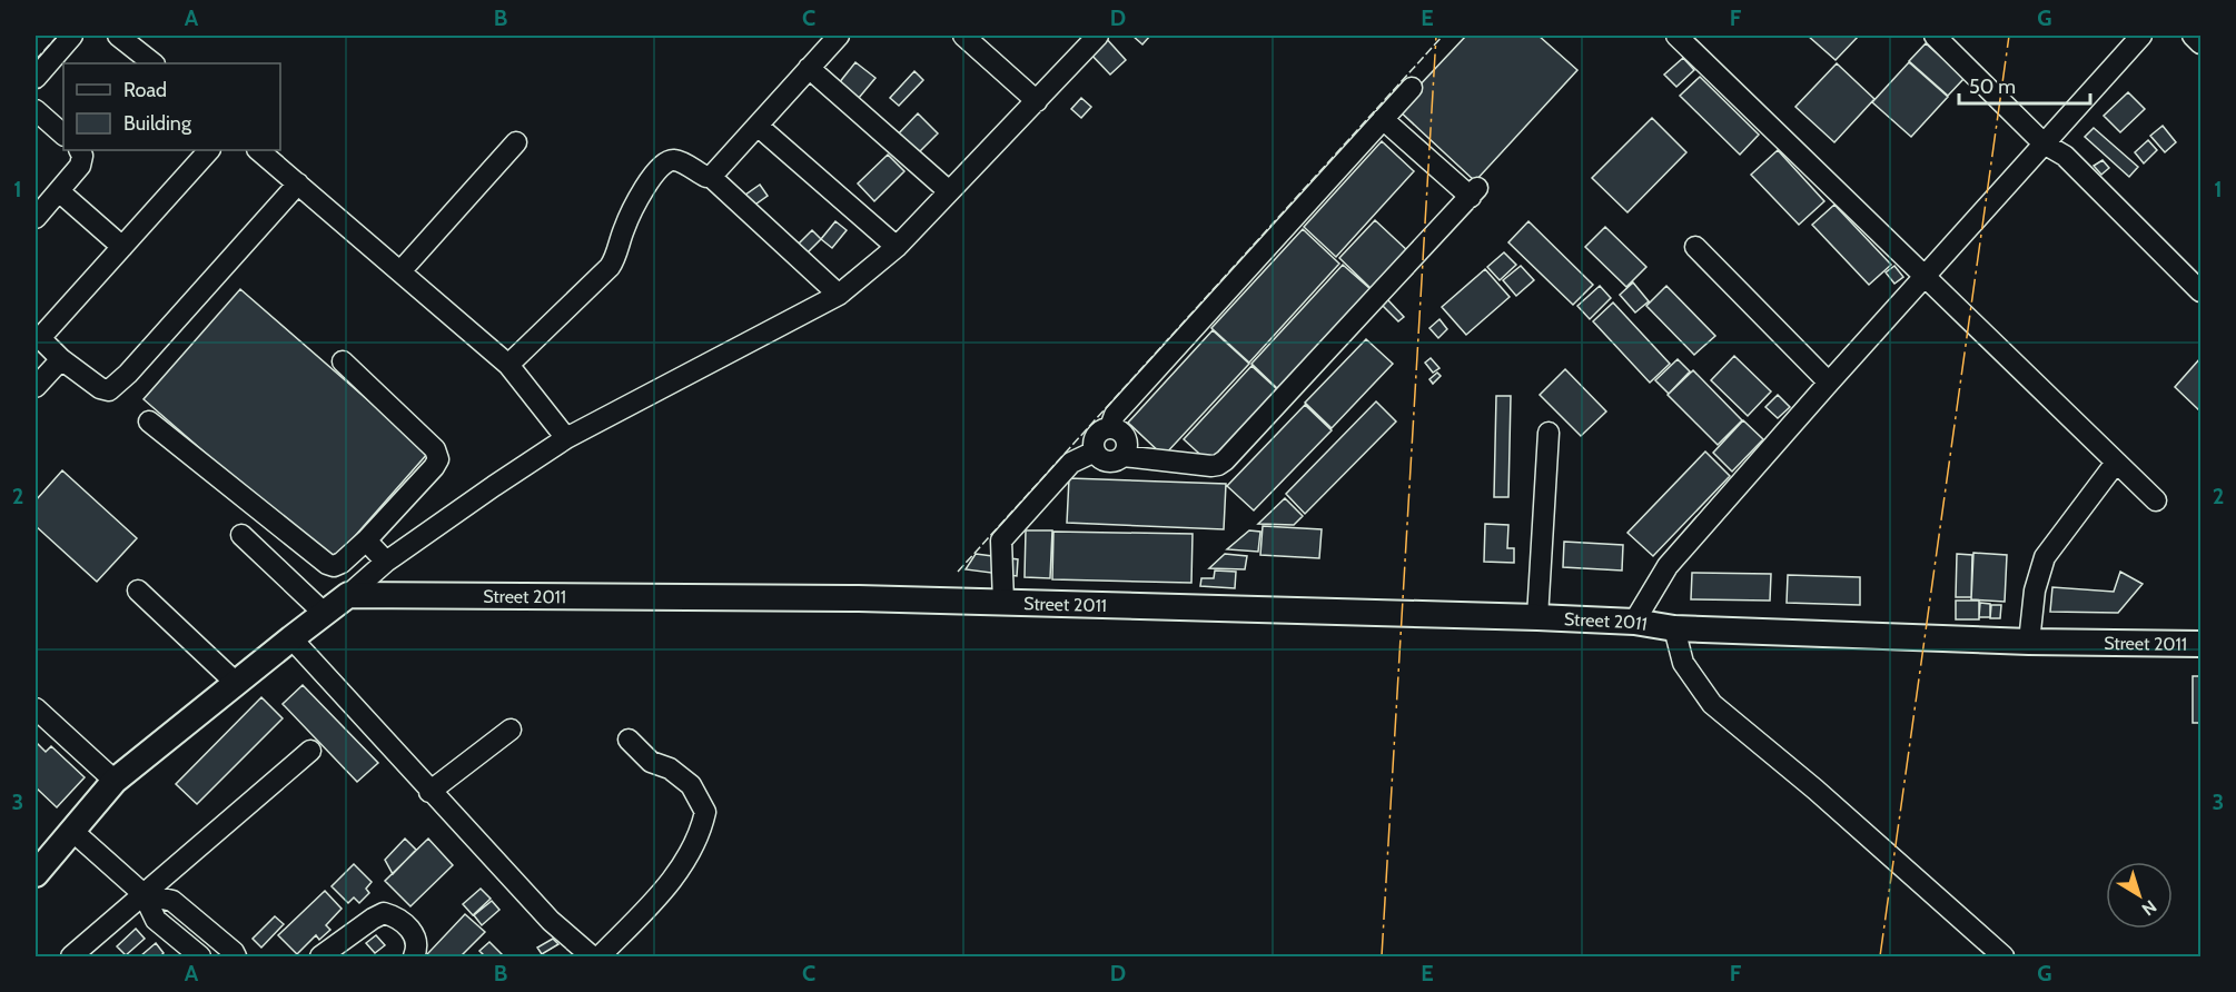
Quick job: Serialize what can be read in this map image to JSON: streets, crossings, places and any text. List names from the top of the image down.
{
  "streets": {
    "main road": ["Street 2011"]
  },
  "legend": ["Road", "Building"],
  "scale_bar": "50 m",
  "north": "bottom right",
  "grid": {
    "columns": [
      "A",
      "B",
      "C",
      "D",
      "E",
      "F",
      "G"
    ],
    "rows": ["1", "2", "3"]
  }
}
